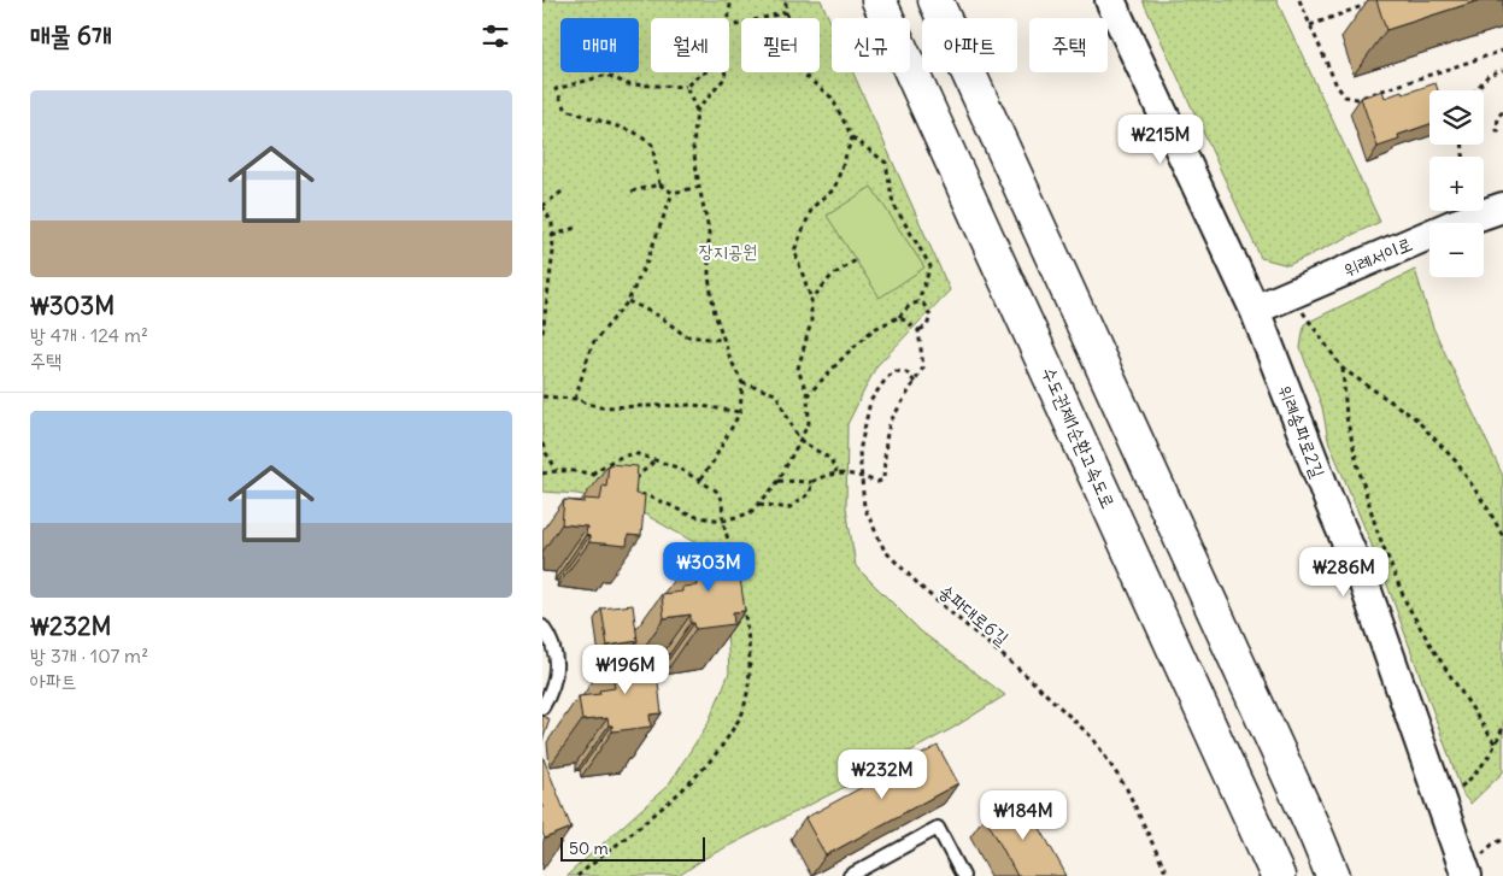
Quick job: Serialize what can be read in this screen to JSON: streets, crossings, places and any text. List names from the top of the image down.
{
  "streets": {
    "highway": ["수도권제1순환고속도로"],
    "street": ["위례서이로", "위례송파로2길"],
    "path": ["송파대로6길"]
  },
  "crossings": [
    ["위례서이로", "위례송파로2길"]
  ],
  "parks": ["장지공원"],
  "scale_bar": "50 m",
  "page": {
    "heading": "매물 6개",
    "chip": [
      "매매",
      "월세",
      "필터",
      "신규",
      "아파트",
      "주택"
    ],
    "list": [
      {
        "name": "₩303M",
        "note": "방 4개 · 124 m² · 주택"
      },
      {
        "name": "₩232M",
        "note": "방 3개 · 107 m² · 아파트"
      }
    ],
    "map_buttons": ["+", "−"],
    "price": [
      "₩215M",
      "₩303M",
      "₩286M",
      "₩196M",
      "₩232M",
      "₩184M"
    ],
    "scale": "50 m"
  }
}
